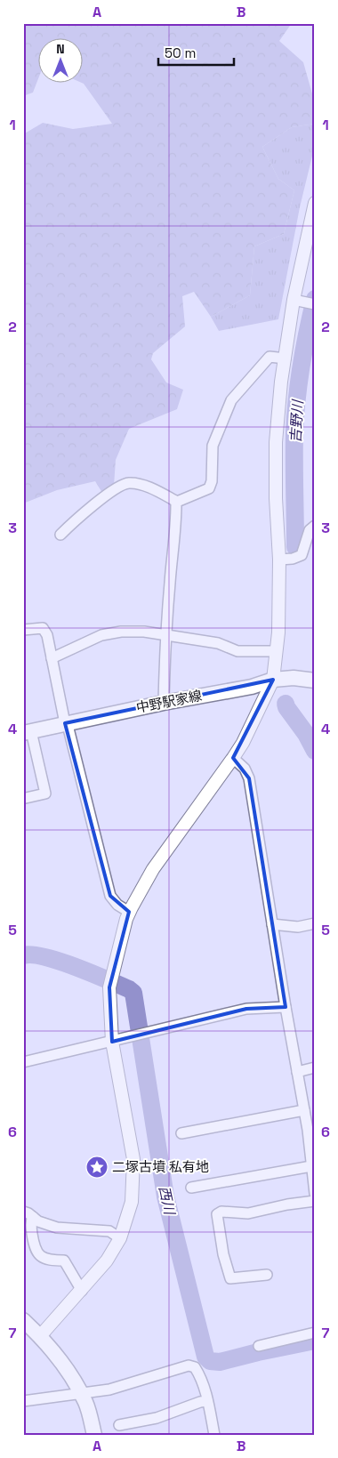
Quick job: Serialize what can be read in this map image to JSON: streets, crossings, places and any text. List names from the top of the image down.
{
  "streets": {
    "main road": ["中野駅家線"]
  },
  "water": ["吉野川", "西川"],
  "places": {
    "place": ["二塚古墳 私有地"]
  },
  "scale_bar": "50 m",
  "north": "top",
  "grid": {
    "columns": ["A", "B"],
    "rows": [
      "1",
      "2",
      "3",
      "4",
      "5",
      "6",
      "7"
    ]
  }
}
